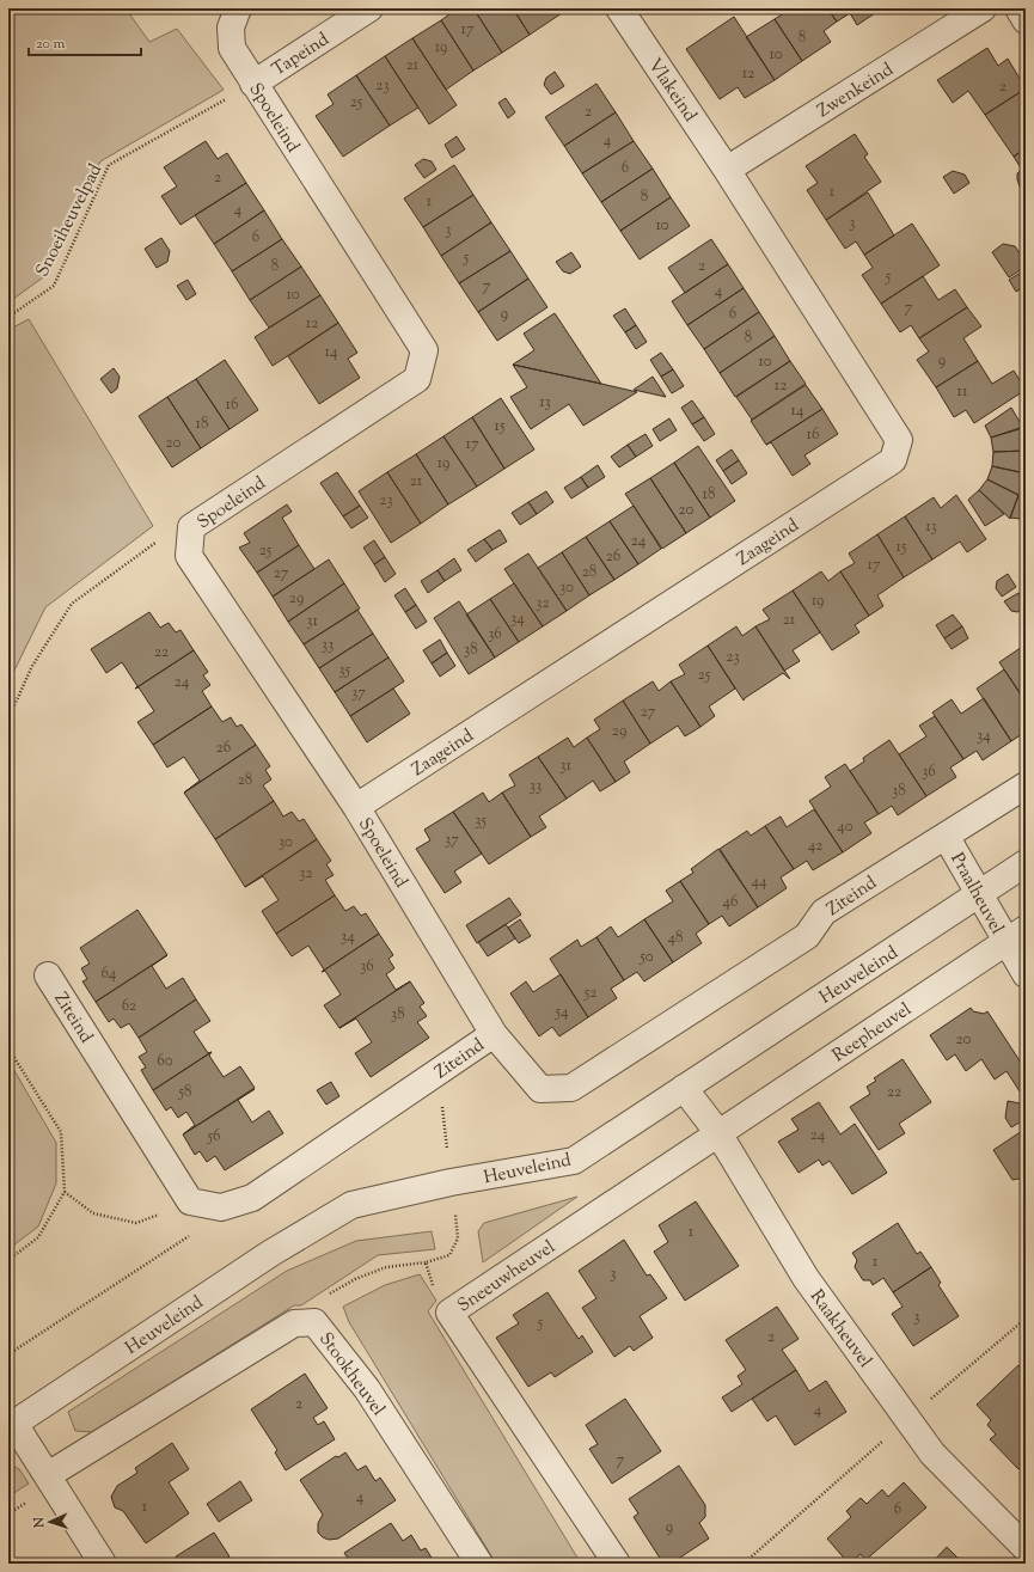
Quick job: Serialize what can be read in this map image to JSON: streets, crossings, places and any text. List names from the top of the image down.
{
  "streets": {
    "street": [
      "Tapeind",
      "Vlakeind",
      "Zwenkeind",
      "Spoeleind",
      "Zaageind",
      "Praalheuvel",
      "Ziteind",
      "Heuveleind",
      "Reepheuvel",
      "Sneeuwheuvel",
      "Raakheuvel",
      "Stookheuvel"
    ],
    "path": ["Snoeiheuvelpad"]
  },
  "crossings": [
    ["Tapeind", "Spoeleind"],
    ["Tapeind", "Snoeiheuvelpad"],
    ["Vlakeind", "Zwenkeind"],
    ["Vlakeind", "Zaageind"],
    ["Zwenkeind", "Zaageind"],
    ["Spoeleind", "Snoeiheuvelpad"],
    ["Spoeleind", "Zaageind"],
    ["Spoeleind", "Ziteind"],
    ["Praalheuvel", "Ziteind"],
    ["Praalheuvel", "Heuveleind"],
    ["Praalheuvel", "Reepheuvel"],
    ["Heuveleind", "Raakheuvel"],
    ["Reepheuvel", "Sneeuwheuvel"],
    ["Reepheuvel", "Raakheuvel"],
    ["Sneeuwheuvel", "Raakheuvel"]
  ],
  "house_numbers": [
    "17",
    "8",
    "19",
    "10",
    "21",
    "12",
    "23",
    "2",
    "25",
    "2",
    "4",
    "6",
    "2",
    "1",
    "8",
    "1",
    "4",
    "3",
    "10",
    "3",
    "6",
    "5",
    "8",
    "2",
    "5",
    "7",
    "4",
    "10",
    "7",
    "9",
    "6",
    "12",
    "8",
    "14",
    "9",
    "10",
    "12",
    "11",
    "13",
    "16",
    "14",
    "18",
    "15",
    "16",
    "20",
    "17",
    "19",
    "21",
    "18",
    "23",
    "20",
    "13",
    "24",
    "15",
    "25",
    "26",
    "17",
    "28",
    "27",
    "30",
    "29",
    "19",
    "32",
    "34",
    "21",
    "31",
    "36",
    "33",
    "38",
    "22",
    "23",
    "35",
    "25",
    "24",
    "37",
    "27",
    "29",
    "34",
    "26",
    "31",
    "36",
    "28",
    "33",
    "38",
    "35",
    "40",
    "37",
    "30",
    "42",
    "32",
    "44",
    "46",
    "34",
    "48",
    "50",
    "36",
    "64",
    "52",
    "62",
    "54",
    "38",
    "20",
    "60",
    "58",
    "22",
    "24",
    "56",
    "1",
    "1",
    "3",
    "3",
    "5",
    "2",
    "2",
    "4",
    "7",
    "4",
    "1",
    "6",
    "9"
  ],
  "scale_bar": "20 m",
  "north": "left"
}
